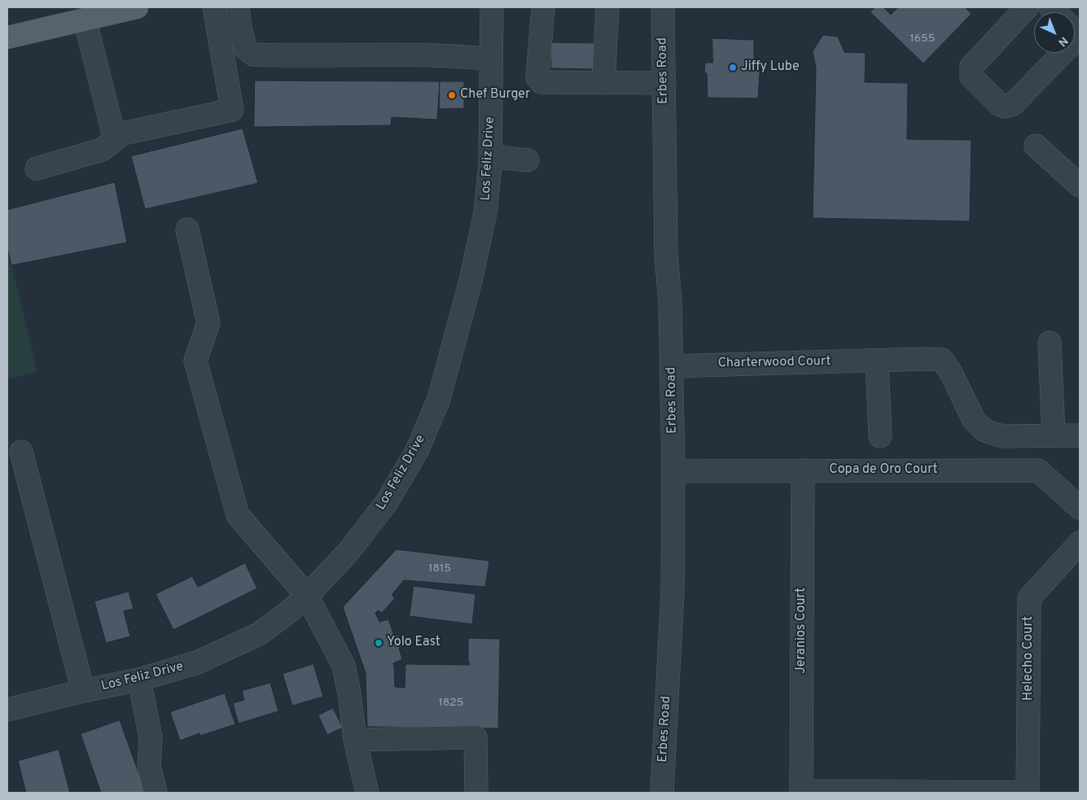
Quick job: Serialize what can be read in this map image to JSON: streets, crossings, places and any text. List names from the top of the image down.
{
  "streets": {
    "street": [
      "Erbes Road",
      "Los Feliz Drive",
      "Charterwood Court",
      "Copa de Oro Court",
      "Jeranios Court",
      "Helecho Court"
    ]
  },
  "crossings": [
    ["Erbes Road", "Charterwood Court"],
    ["Erbes Road", "Copa de Oro Court"],
    ["Copa de Oro Court", "Jeranios Court"]
  ],
  "places": ["Jiffy Lube", "Chef Burger", "Yolo East"],
  "house_numbers": ["1655", "1815", "1825"],
  "north": "bottom right"
}
